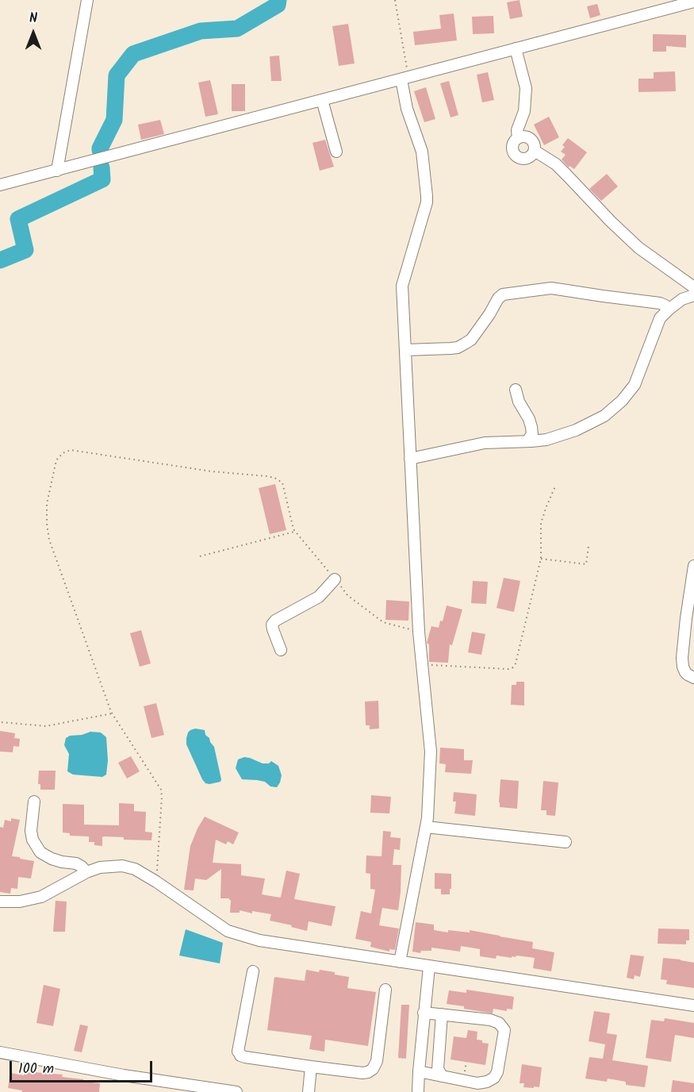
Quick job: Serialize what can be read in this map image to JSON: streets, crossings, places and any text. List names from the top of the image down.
{
  "scale_bar": "100 m",
  "north": "top"
}
